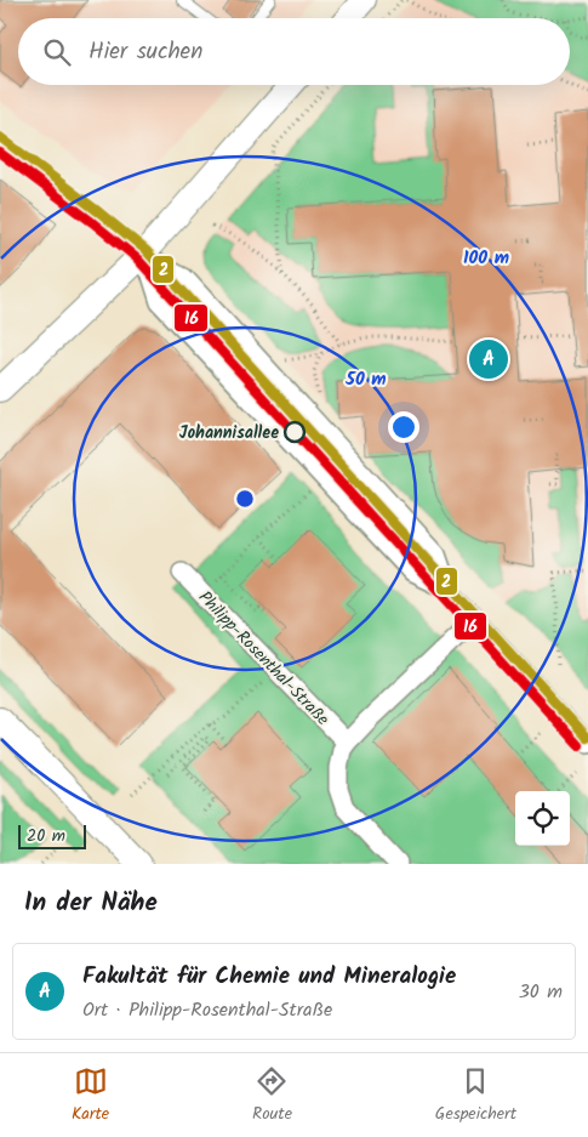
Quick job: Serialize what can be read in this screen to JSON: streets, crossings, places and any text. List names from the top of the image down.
{
  "streets": {
    "street": ["Philipp-Rosenthal-Straße"]
  },
  "places": ["Johannisallee"],
  "lines": ["transit line 2", "transit line 16"],
  "scale_bar": "20 m",
  "page": {
    "search": "Hier suchen",
    "pins": "A",
    "scale": "20 m",
    "heading": "In der Nähe",
    "list": [
      {
        "mark": "A",
        "name": "Fakultät für Chemie und Mineralogie",
        "note": "Ort · Philipp-Rosenthal-Straße",
        "value": "30 m"
      }
    ],
    "nav": ["Karte", "Route", "Gespeichert"]
  },
  "rings": ["100 m", "50 m"]
}
